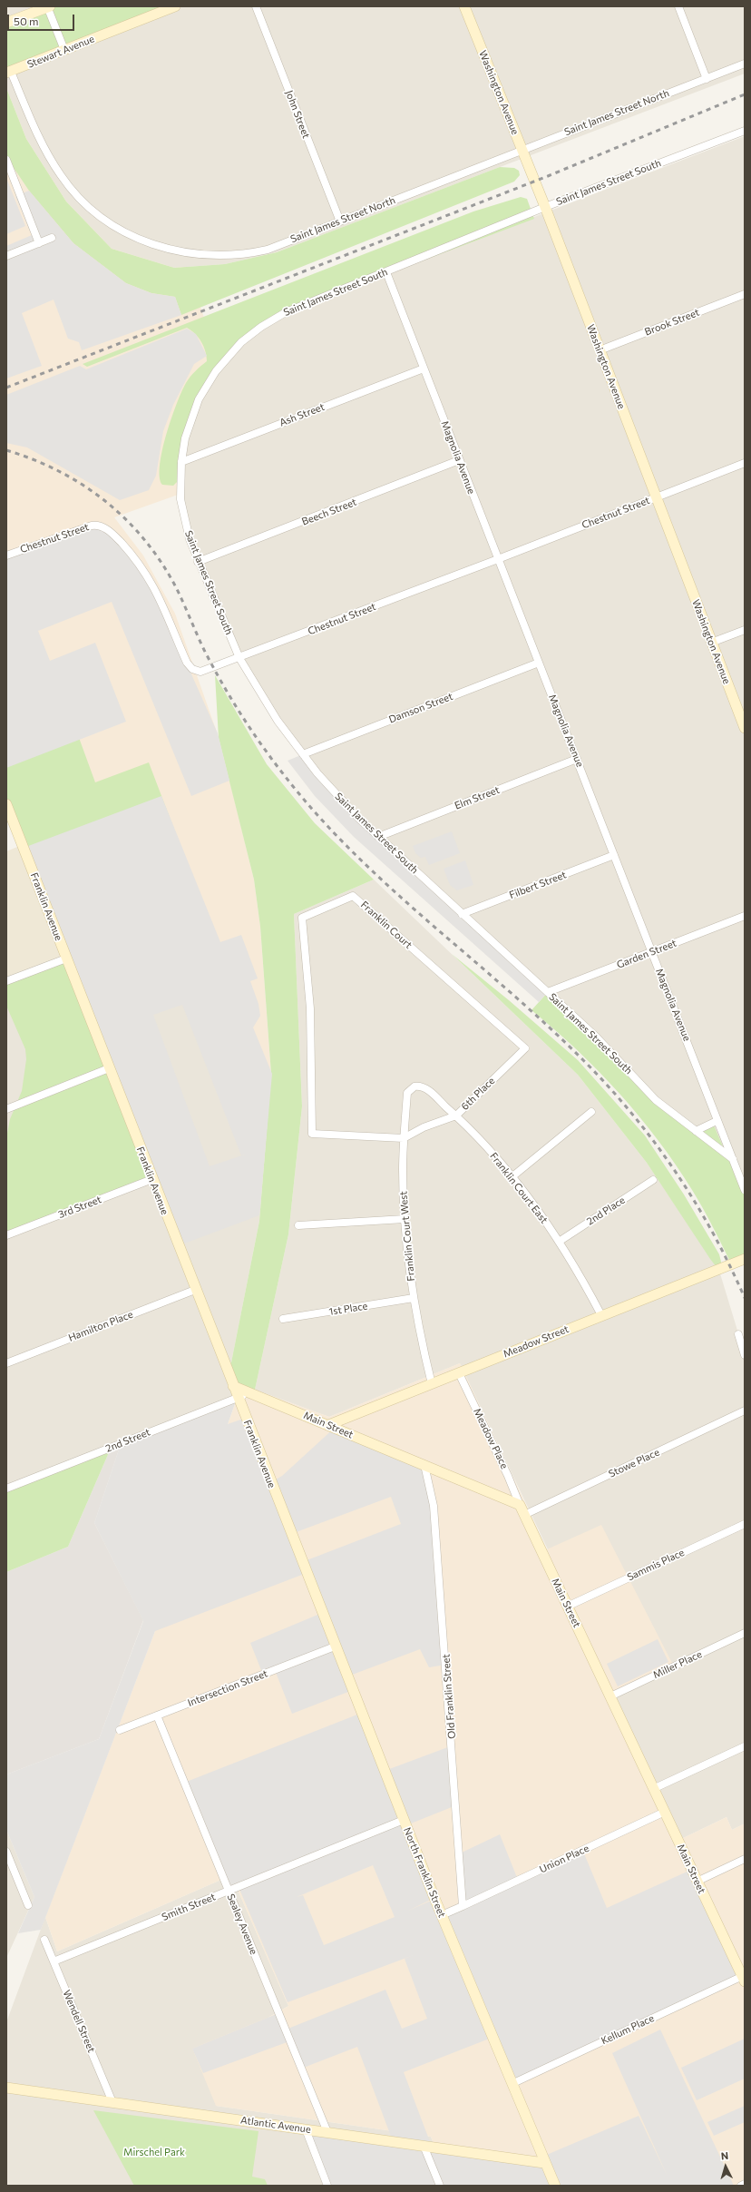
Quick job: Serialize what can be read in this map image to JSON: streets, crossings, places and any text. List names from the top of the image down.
{
  "streets": {
    "main road": [
      "Stewart Avenue",
      "Washington Avenue",
      "Franklin Avenue",
      "Meadow Street",
      "Main Street",
      "North Franklin Street",
      "Atlantic Avenue"
    ],
    "street": [
      "Saint James Street North",
      "John Street",
      "Saint James Street South",
      "Brook Street",
      "Ash Street",
      "Magnolia Avenue",
      "Beech Street",
      "Chestnut Street",
      "Damson Street",
      "Elm Street",
      "Filbert Street",
      "Franklin Court",
      "Garden Street",
      "6th Place",
      "Franklin Court East",
      "3rd Street",
      "2nd Place",
      "Franklin Court West",
      "1st Place",
      "Hamilton Place",
      "Meadow Place",
      "2nd Street",
      "Stowe Place",
      "Sammis Place",
      "Miller Place",
      "Intersection Street",
      "Old Franklin Street",
      "Union Place",
      "Smith Street",
      "Sealey Avenue",
      "Wendell Street",
      "Kellum Place"
    ]
  },
  "crossings": [
    ["Stewart Avenue", "Saint James Street North"],
    ["Washington Avenue", "Saint James Street North"],
    ["Washington Avenue", "Saint James Street South"],
    ["Washington Avenue", "Brook Street"],
    ["Washington Avenue", "Chestnut Street"],
    ["Saint James Street North", "John Street"],
    ["Saint James Street South", "Ash Street"],
    ["Saint James Street South", "Magnolia Avenue"],
    ["Saint James Street South", "Beech Street"],
    ["Saint James Street South", "Chestnut Street"],
    ["Saint James Street South", "Damson Street"],
    ["Saint James Street South", "Elm Street"],
    ["Saint James Street South", "Filbert Street"],
    ["Saint James Street South", "Garden Street"],
    ["Ash Street", "Magnolia Avenue"],
    ["Magnolia Avenue", "Beech Street"],
    ["Magnolia Avenue", "Chestnut Street"],
    ["Magnolia Avenue", "Damson Street"],
    ["Magnolia Avenue", "Elm Street"],
    ["Magnolia Avenue", "Filbert Street"],
    ["Magnolia Avenue", "Garden Street"],
    ["Franklin Avenue", "3rd Street"],
    ["Franklin Avenue", "Hamilton Place"],
    ["Franklin Avenue", "Main Street"],
    ["Franklin Avenue", "2nd Street"],
    ["Franklin Avenue", "North Franklin Street"],
    ["Franklin Court", "6th Place"],
    ["Franklin Court", "Franklin Court West"],
    ["6th Place", "Franklin Court East"],
    ["6th Place", "Franklin Court West"],
    ["Franklin Court East", "2nd Place"],
    ["Franklin Court East", "Franklin Court West"],
    ["Franklin Court East", "Meadow Street"],
    ["Franklin Court West", "1st Place"],
    ["Franklin Court West", "Meadow Street"],
    ["Meadow Street", "Main Street"],
    ["Meadow Street", "Meadow Place"],
    ["Main Street", "Meadow Place"],
    ["Main Street", "2nd Street"],
    ["Main Street", "Stowe Place"],
    ["Main Street", "Sammis Place"],
    ["Main Street", "Miller Place"],
    ["Main Street", "Old Franklin Street"],
    ["Main Street", "Union Place"],
    ["Main Street", "Kellum Place"],
    ["Intersection Street", "North Franklin Street"],
    ["Intersection Street", "Sealey Avenue"],
    ["Old Franklin Street", "Union Place"],
    ["North Franklin Street", "Smith Street"],
    ["North Franklin Street", "Kellum Place"],
    ["North Franklin Street", "Atlantic Avenue"],
    ["Smith Street", "Sealey Avenue"],
    ["Smith Street", "Wendell Street"],
    ["Sealey Avenue", "Atlantic Avenue"],
    ["Wendell Street", "Atlantic Avenue"]
  ],
  "parks": ["Mirschel Park"],
  "scale_bar": "50 m",
  "north": "top"
}
